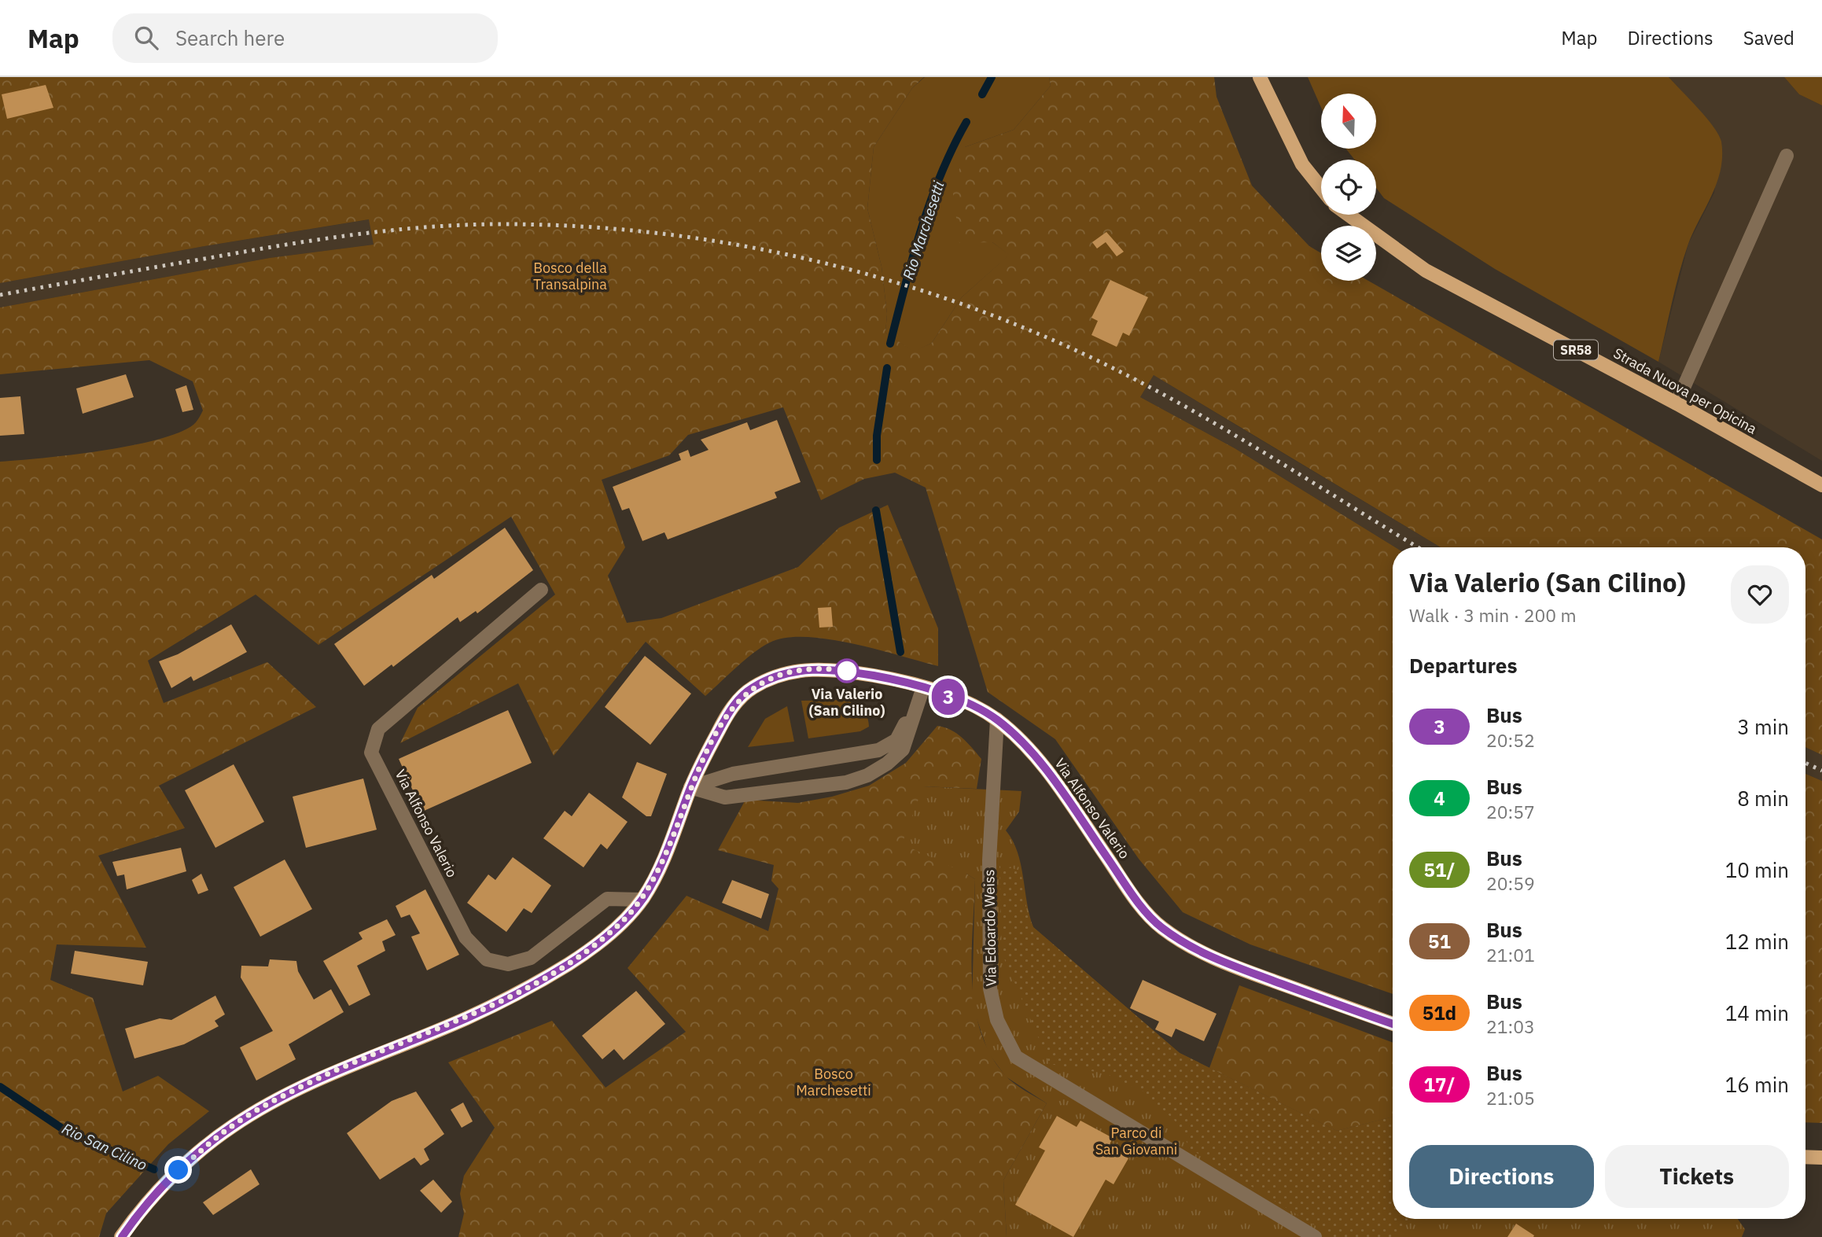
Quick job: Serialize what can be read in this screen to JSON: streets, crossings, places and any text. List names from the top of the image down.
{
  "streets": {
    "main road": ["SR58", "Strada Nuova per Opicina", "Via Alfonso Valerio"],
    "street": ["Via Edoardo Weiss"]
  },
  "crossings": [
    ["Via Alfonso Valerio", "Via Edoardo Weiss"]
  ],
  "water": ["Rio Marchesetti", "Rio San Cilino"],
  "parks": ["Bosco della Transalpina", "Bosco Marchesetti", "Parco di San Giovanni"],
  "places": ["Via Valerio (San Cilino)"],
  "lines": ["bus line 3"],
  "north": "top",
  "page": {
    "header": "Map",
    "search": "Search here",
    "nav": ["Map", "Directions", "Saved"],
    "on_map": "3",
    "heading": [
      ["Via Valerio (San Cilino)", "Walk · 3 min · 200 m"],
      "Departures"
    ],
    "list": [
      {
        "mark": "3",
        "name": "Bus",
        "note": "20:52",
        "value": "3 min"
      },
      {
        "mark": "4",
        "name": "Bus",
        "note": "20:57",
        "value": "8 min"
      },
      {
        "mark": "51/",
        "name": "Bus",
        "note": "20:59",
        "value": "10 min"
      },
      {
        "mark": "51",
        "name": "Bus",
        "note": "21:01",
        "value": "12 min"
      },
      {
        "mark": "51d",
        "name": "Bus",
        "note": "21:03",
        "value": "14 min"
      },
      {
        "mark": "17/",
        "name": "Bus",
        "note": "21:05",
        "value": "16 min"
      }
    ],
    "buttons": ["Directions", "Tickets"]
  }
}
